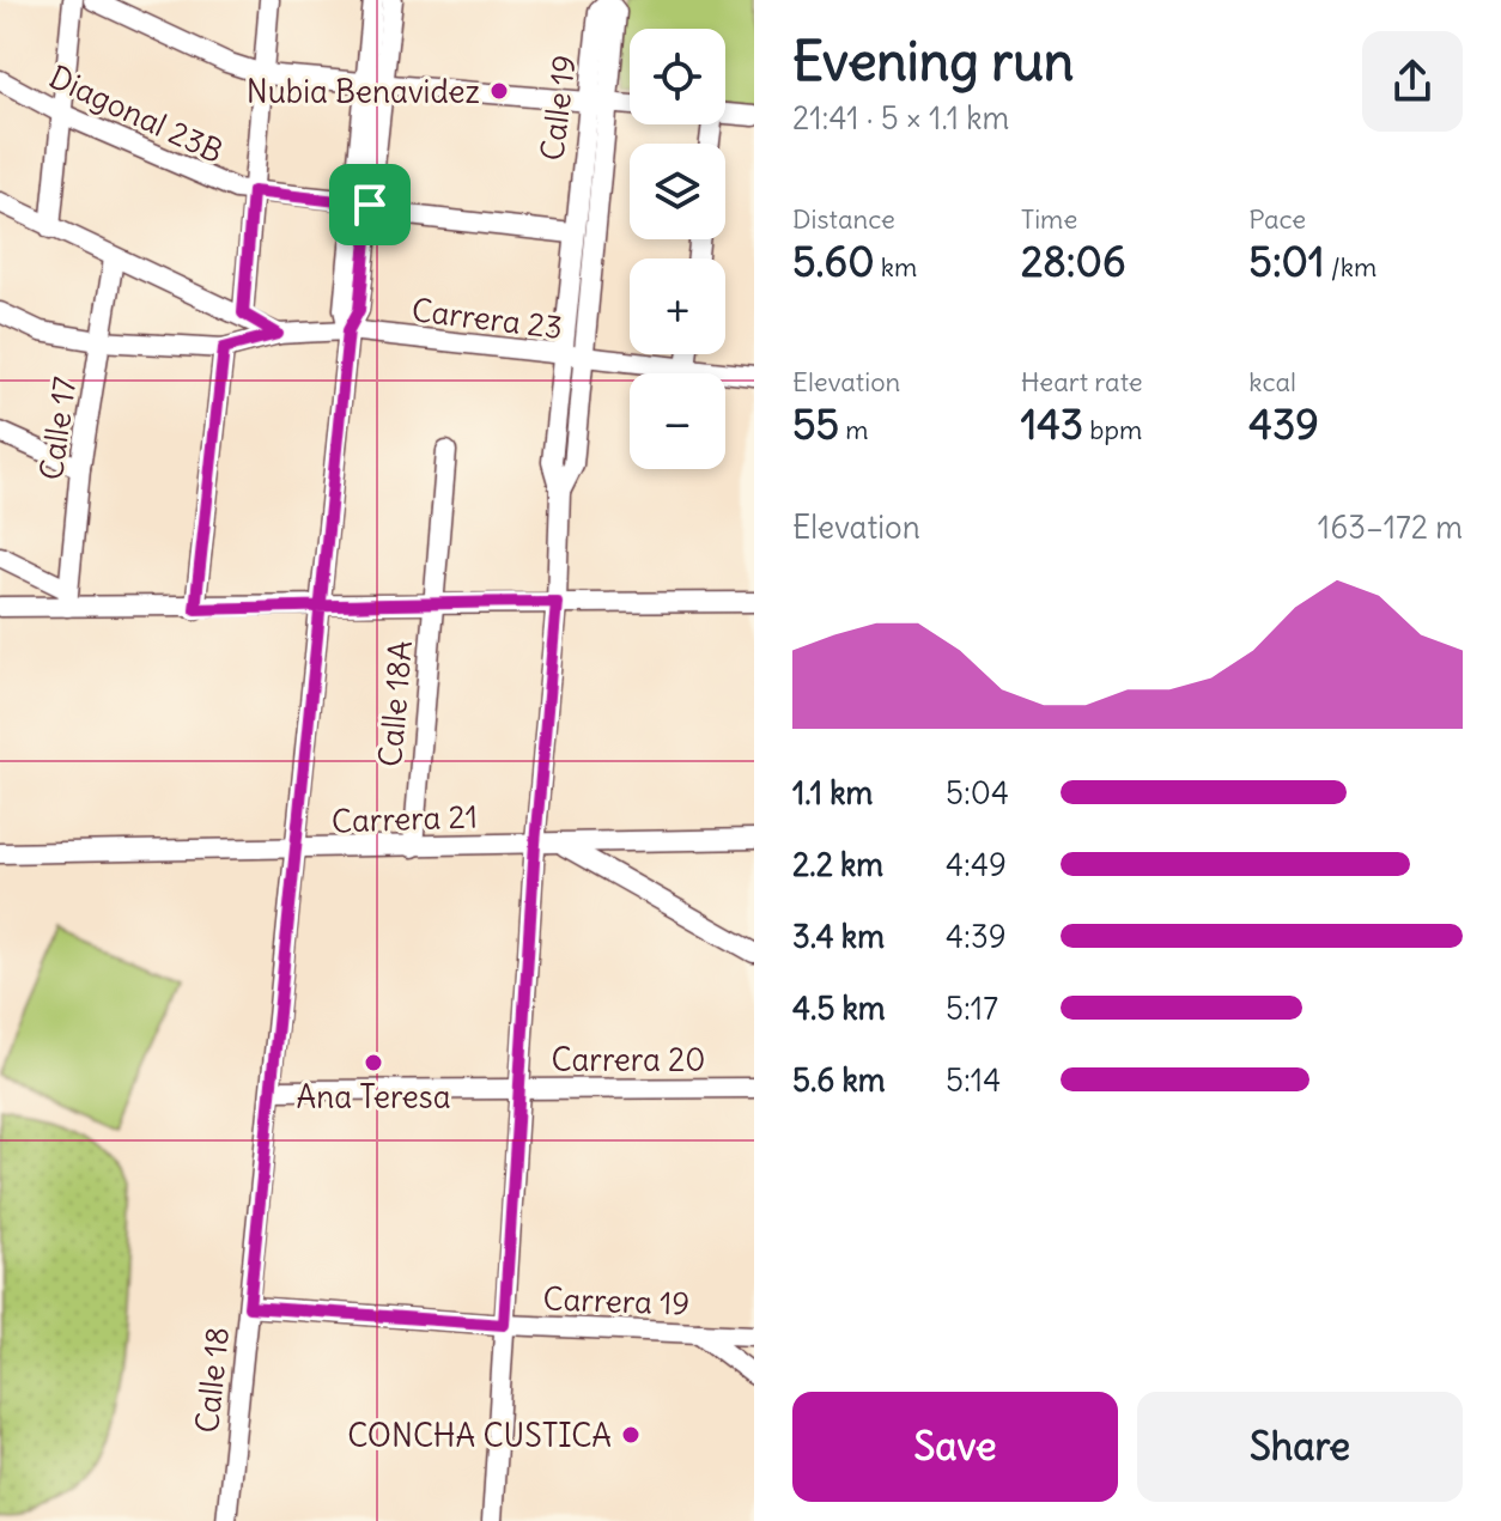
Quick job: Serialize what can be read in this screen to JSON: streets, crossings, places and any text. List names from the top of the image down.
{
  "streets": {
    "street": [
      "Calle 19",
      "Diagonal 23B",
      "Carrera 23",
      "Calle 17",
      "Calle 18A",
      "Carrera 21",
      "Carrera 20",
      "Carrera 19",
      "Calle 18"
    ]
  },
  "crossings": [
    ["Calle 19", "Diagonal 23B"],
    ["Calle 19", "Carrera 23"],
    ["Calle 19", "Carrera 21"],
    ["Calle 19", "Carrera 20"],
    ["Calle 19", "Carrera 19"],
    ["Diagonal 23B", "Calle 18"],
    ["Carrera 23", "Calle 17"],
    ["Carrera 23", "Calle 18"],
    ["Calle 18A", "Carrera 21"],
    ["Carrera 21", "Calle 18"],
    ["Carrera 20", "Calle 18"],
    ["Carrera 19", "Calle 18"]
  ],
  "places": ["Nubia Benavidez", "Ana Teresa", "CONCHA CUSTICA"],
  "page": {
    "heading": ["Evening run", "21:41 · 5 × 1.1 km"],
    "map_buttons": ["+", "−"],
    "stats": [
      ["Distance", "5.60 km"],
      ["Time", "28:06"],
      ["Pace", "5:01 /km"],
      ["Elevation", "55 m"],
      ["Heart rate", "143 bpm"],
      ["kcal", "439"]
    ],
    "chart": ["Elevation", "163–172 m"],
    "list": [
      {
        "name": "1.1 km",
        "note": "5:04"
      },
      {
        "name": "2.2 km",
        "note": "4:49"
      },
      {
        "name": "3.4 km",
        "note": "4:39"
      },
      {
        "name": "4.5 km",
        "note": "5:17"
      },
      {
        "name": "5.6 km",
        "note": "5:14"
      }
    ],
    "buttons": ["Save", "Share"]
  }
}
